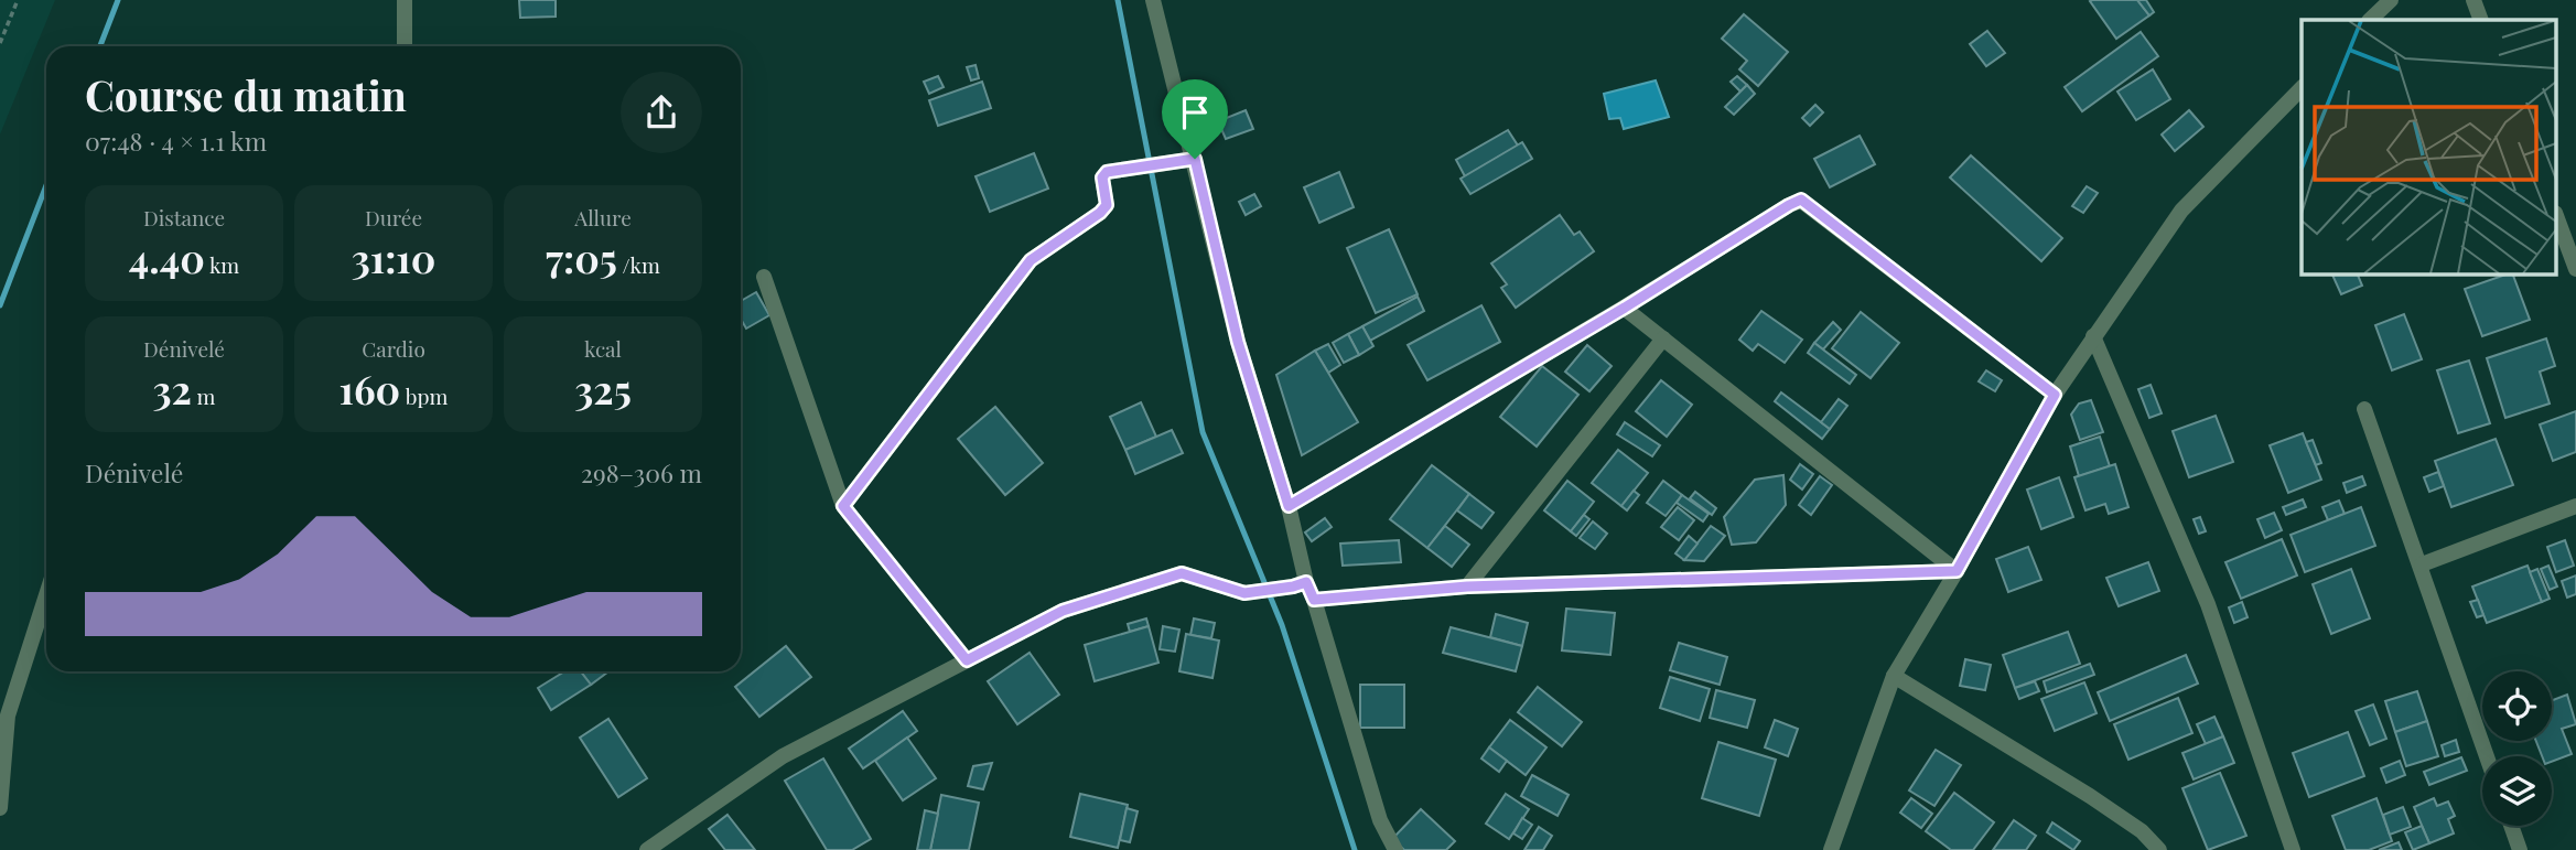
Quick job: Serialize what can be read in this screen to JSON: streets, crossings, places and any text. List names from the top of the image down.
{
  "page": {
    "heading": ["Course du matin", "07:48 · 4 × 1.1 km"],
    "stats": [
      ["Distance", "4.40 km"],
      ["Durée", "31:10"],
      ["Allure", "7:05 /km"],
      ["Dénivelé", "32 m"],
      ["Cardio", "160 bpm"],
      ["kcal", "325"]
    ],
    "chart": ["Dénivelé", "298–306 m"]
  }
}
